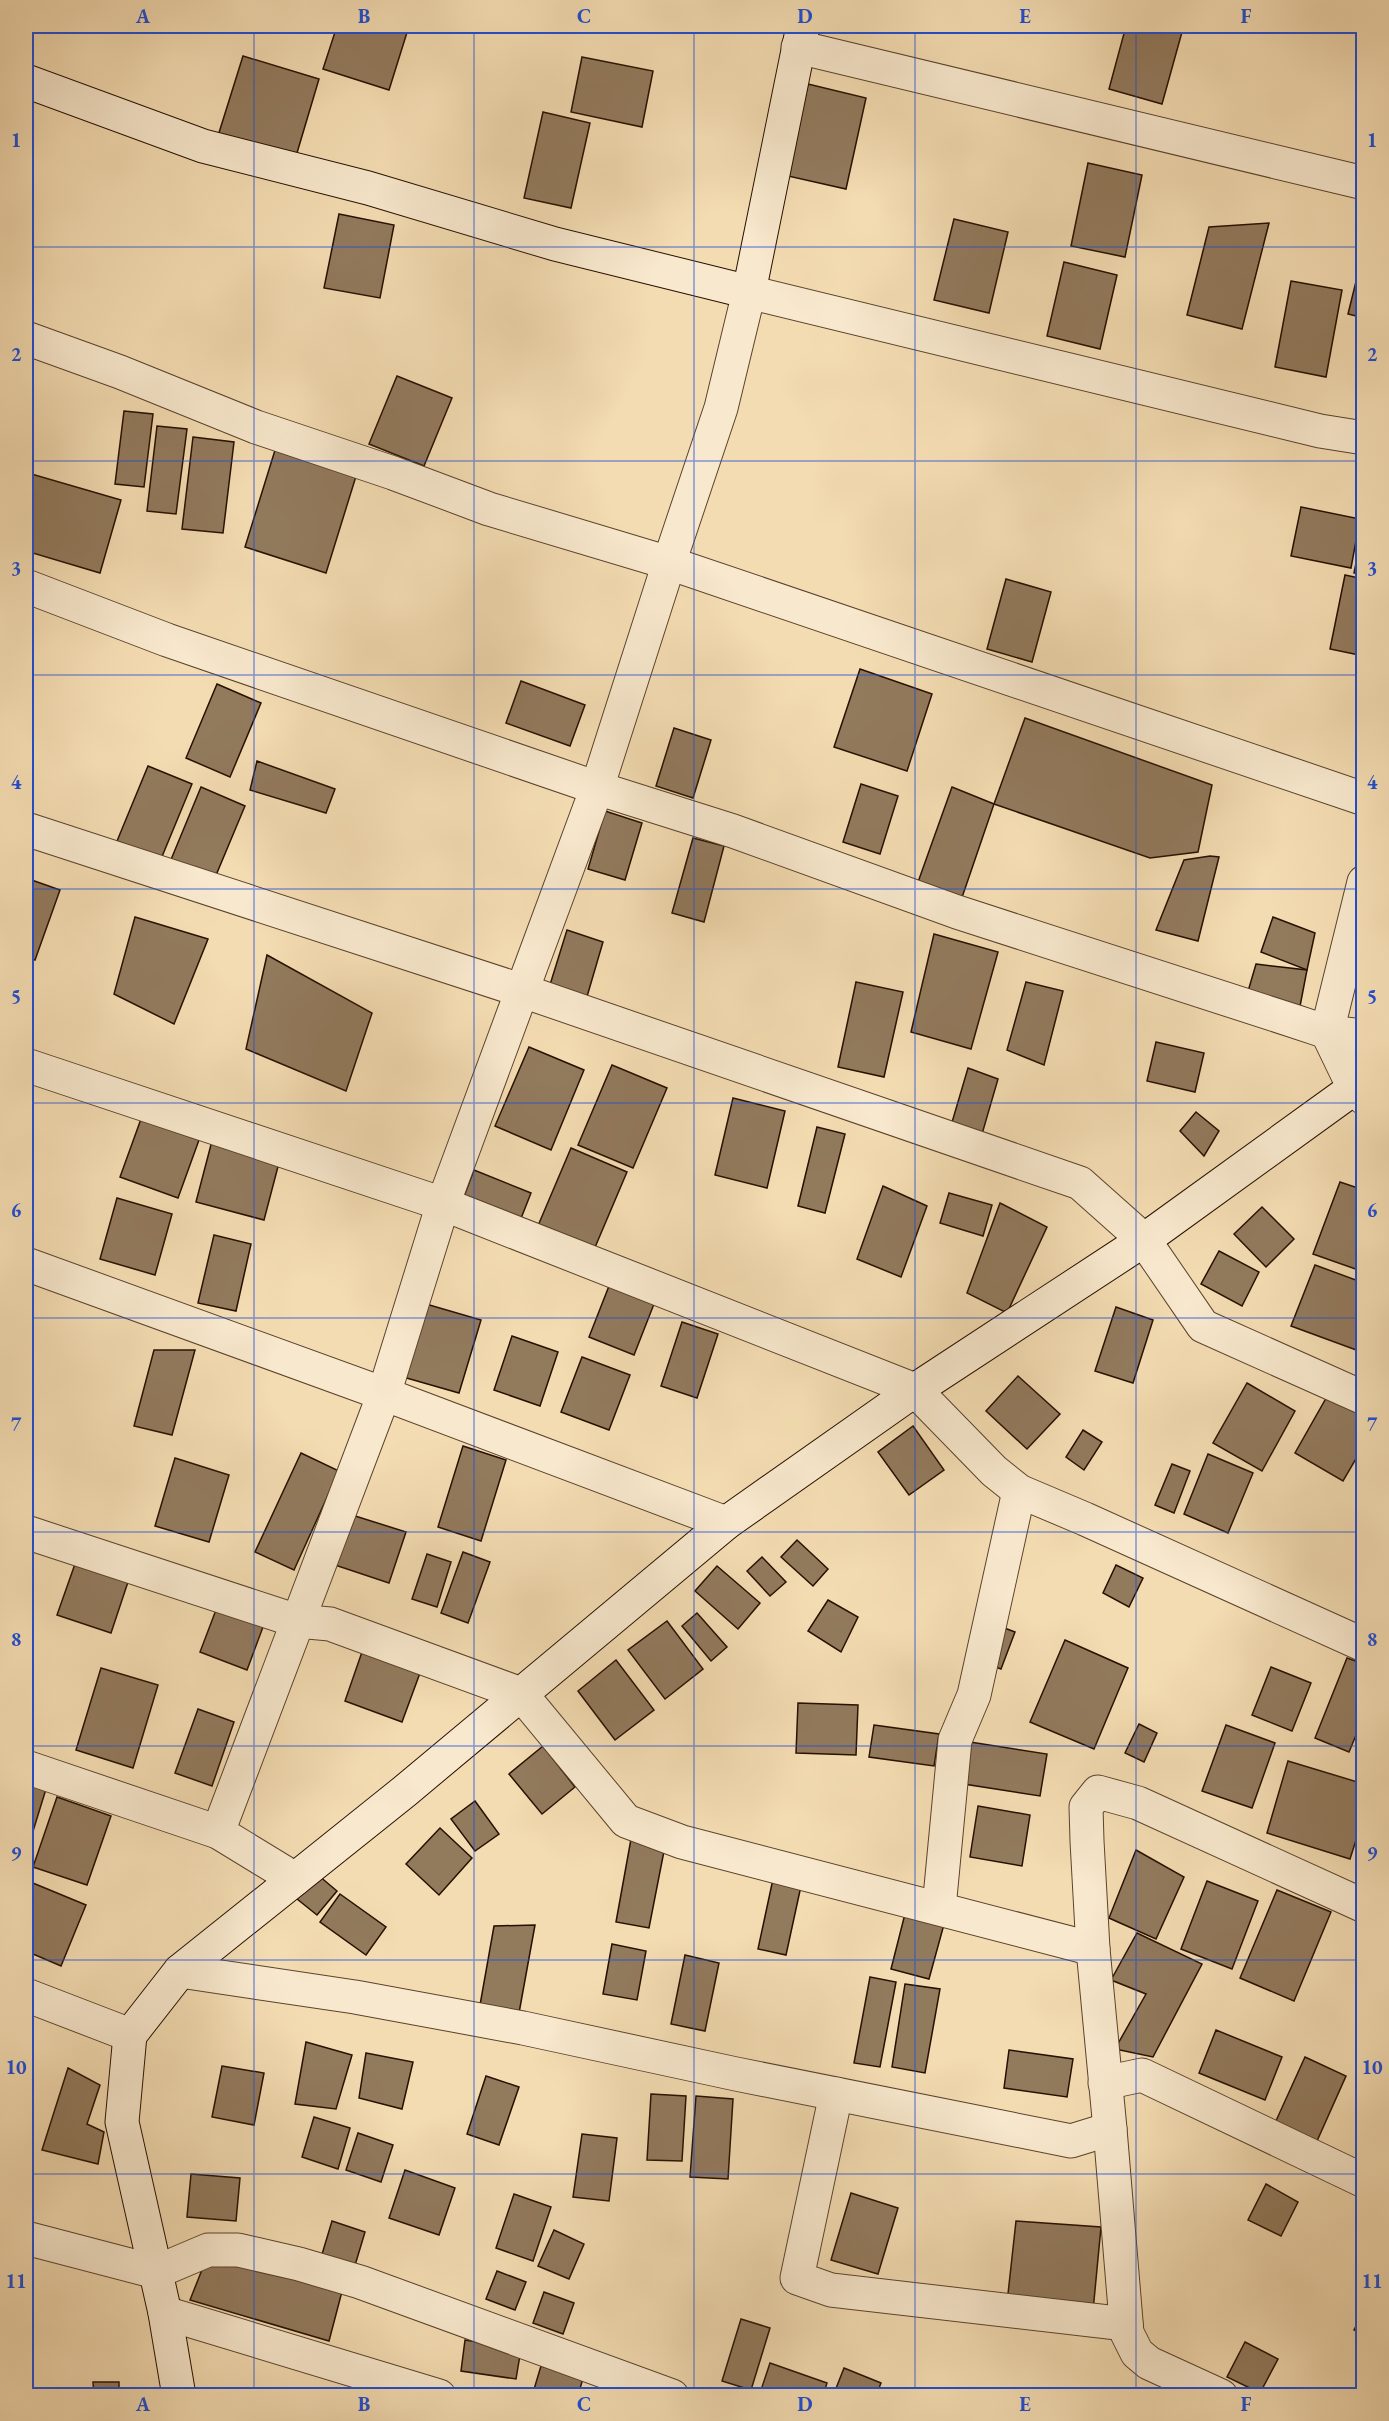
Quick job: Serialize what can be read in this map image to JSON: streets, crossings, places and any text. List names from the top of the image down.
{
  "grid": {
    "columns": [
      "A",
      "B",
      "C",
      "D",
      "E",
      "F"
    ],
    "rows": [
      "1",
      "2",
      "3",
      "4",
      "5",
      "6",
      "7",
      "8",
      "9",
      "10",
      "11"
    ]
  }
}
